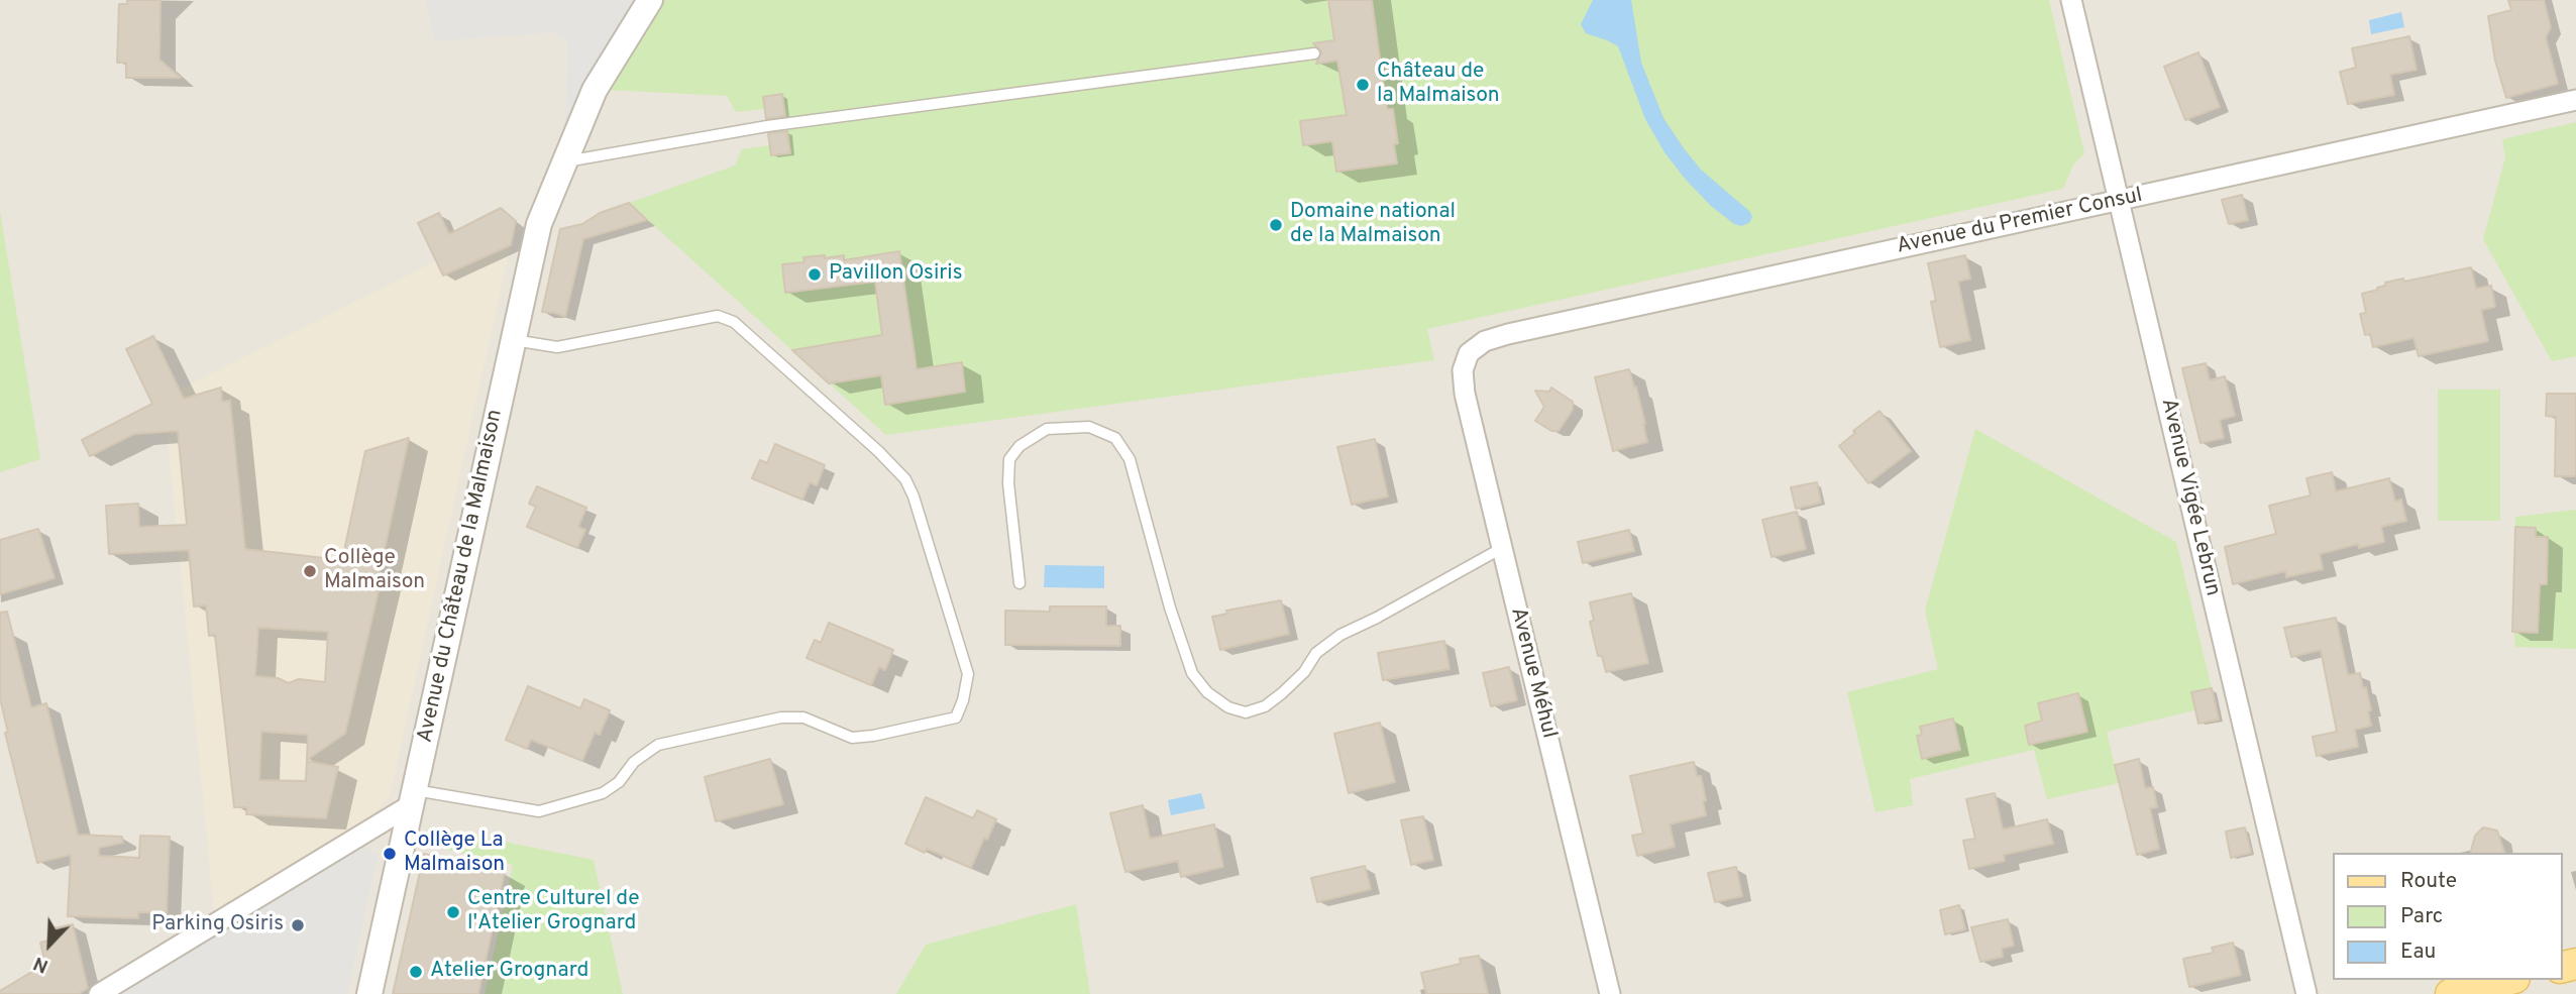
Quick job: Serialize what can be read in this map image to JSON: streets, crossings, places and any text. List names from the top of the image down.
{
  "streets": {
    "street": [
      "Avenue du Premier Consul",
      "Avenue Vigée Lebrun",
      "Avenue du Château de la Malmaison",
      "Avenue Méhul"
    ]
  },
  "crossings": [
    ["Avenue du Premier Consul", "Avenue Vigée Lebrun"],
    ["Avenue du Premier Consul", "Avenue Méhul"]
  ],
  "places": [
    "Château de la Malmaison",
    "Domaine national de la Malmaison",
    "Pavillon Osiris",
    "Collège Malmaison",
    "Collège La Malmaison",
    "Centre Culturel de l'Atelier Grognard",
    "Parking Osiris",
    "Atelier Grognard"
  ],
  "legend": ["Route", "Parc", "Eau"],
  "north": "bottom left"
}
